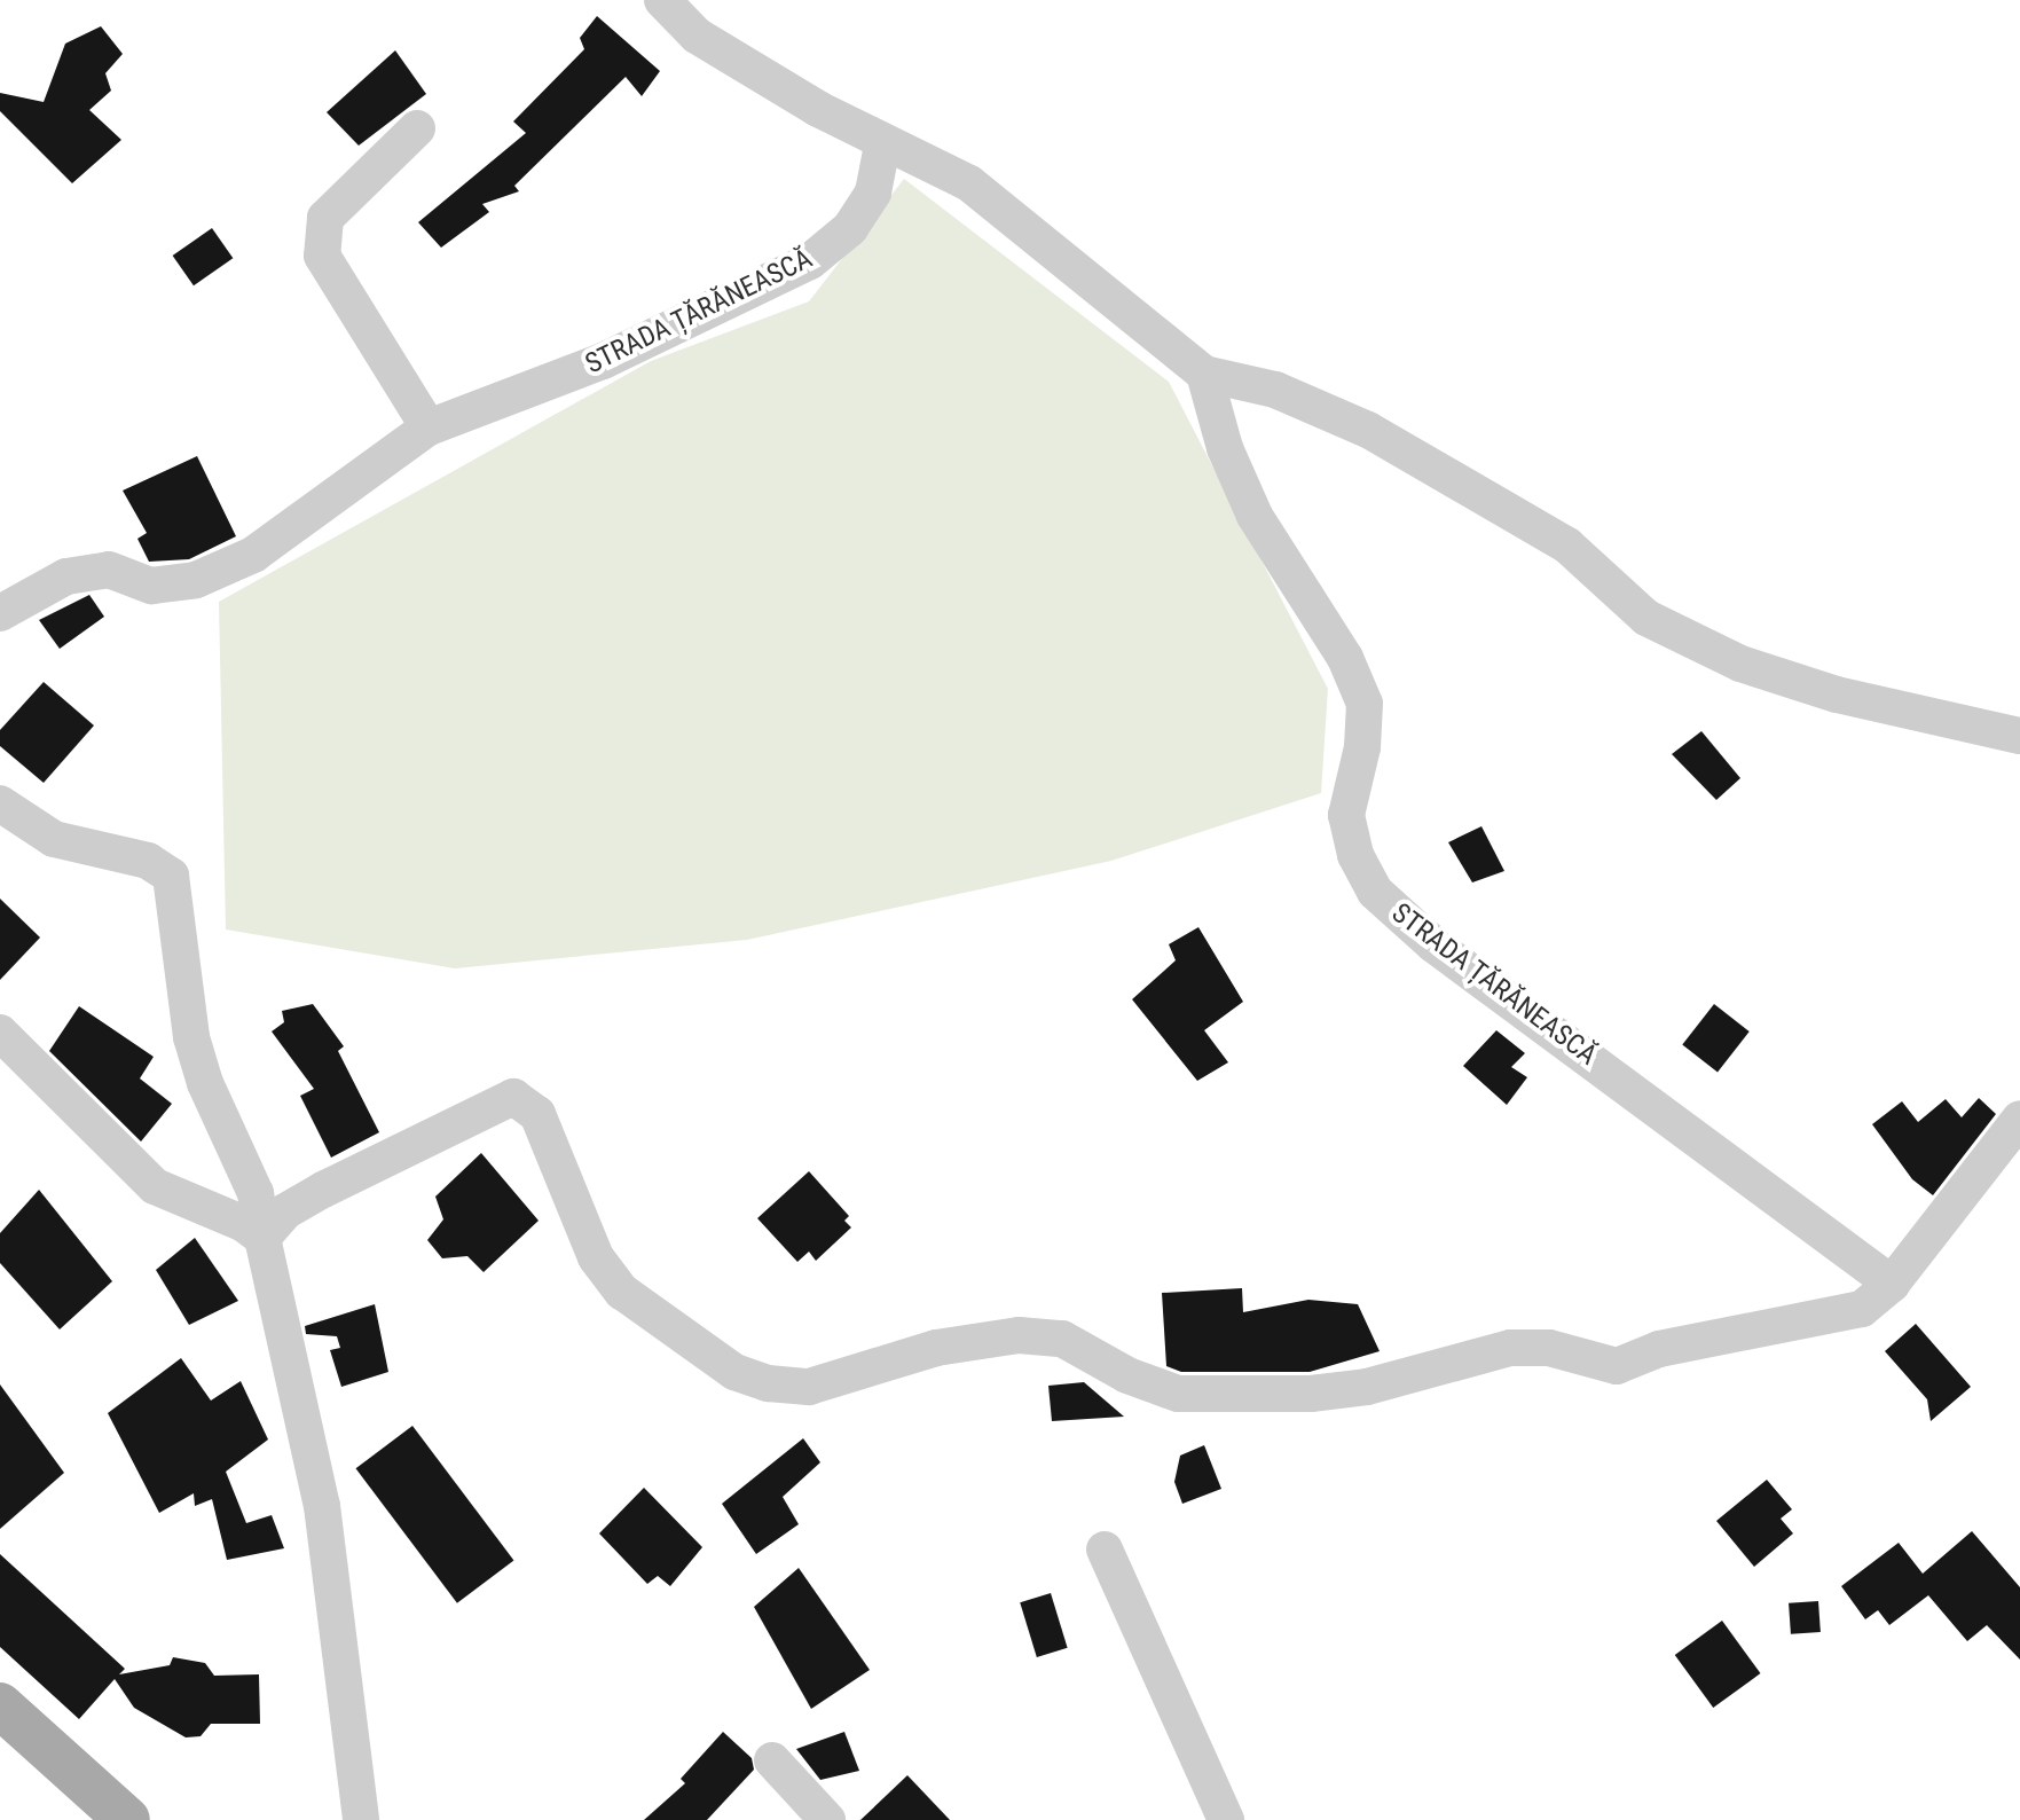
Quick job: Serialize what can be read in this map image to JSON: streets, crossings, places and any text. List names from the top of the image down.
{
  "streets": {
    "street": ["STRADA ȚĂRĂNEASCĂ"]
  }
}
